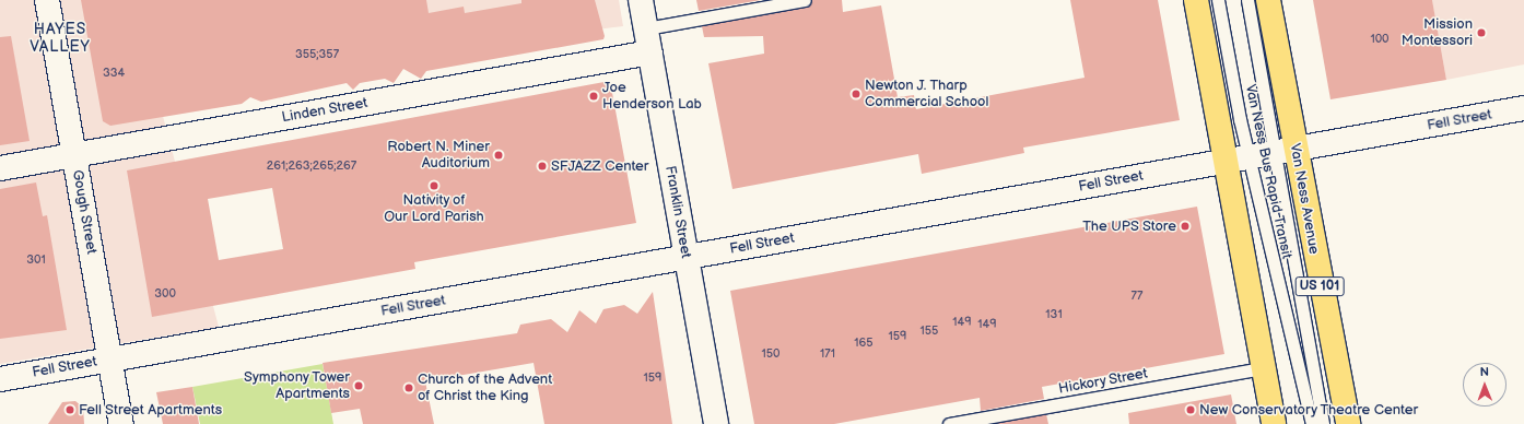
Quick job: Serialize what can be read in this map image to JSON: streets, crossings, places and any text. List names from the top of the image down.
{
  "streets": {
    "highway": ["Van Ness Avenue", "US 101"],
    "main road": [
      "Linden Street",
      "Fell Street",
      "Gough Street",
      "Franklin Street"
    ],
    "lane": ["Van Ness Bus Rapid Transit", "Hickory Street"]
  },
  "crossings": [
    ["Linden Street", "Gough Street"],
    ["Linden Street", "Franklin Street"],
    ["Fell Street", "Van Ness Bus Rapid Transit"],
    ["Fell Street", "Van Ness Avenue"],
    ["Fell Street", "Gough Street"],
    ["Fell Street", "Franklin Street"],
    ["Van Ness Bus Rapid Transit", "Van Ness Avenue"]
  ],
  "districts": ["HAYES VALLEY"],
  "places": [
    "Mission Montessori",
    "Newton J. Tharp Commercial School",
    "Joe Henderson Lab",
    "Robert N. Miner Auditorium",
    "SFJAZZ Center",
    "Nativity of Our Lord Parish",
    "The UPS Store",
    "Symphony Tower Apartments",
    "Church of the Advent of Christ the King",
    "Fell Street Apartments",
    "New Conservatory Theatre Center"
  ],
  "house_numbers": [
    "100",
    "355;357",
    "334",
    "261;263;265;267",
    "301",
    "300",
    "77",
    "131",
    "149",
    "149",
    "155",
    "159",
    "165",
    "150",
    "171",
    "159"
  ],
  "north": "top"
}
